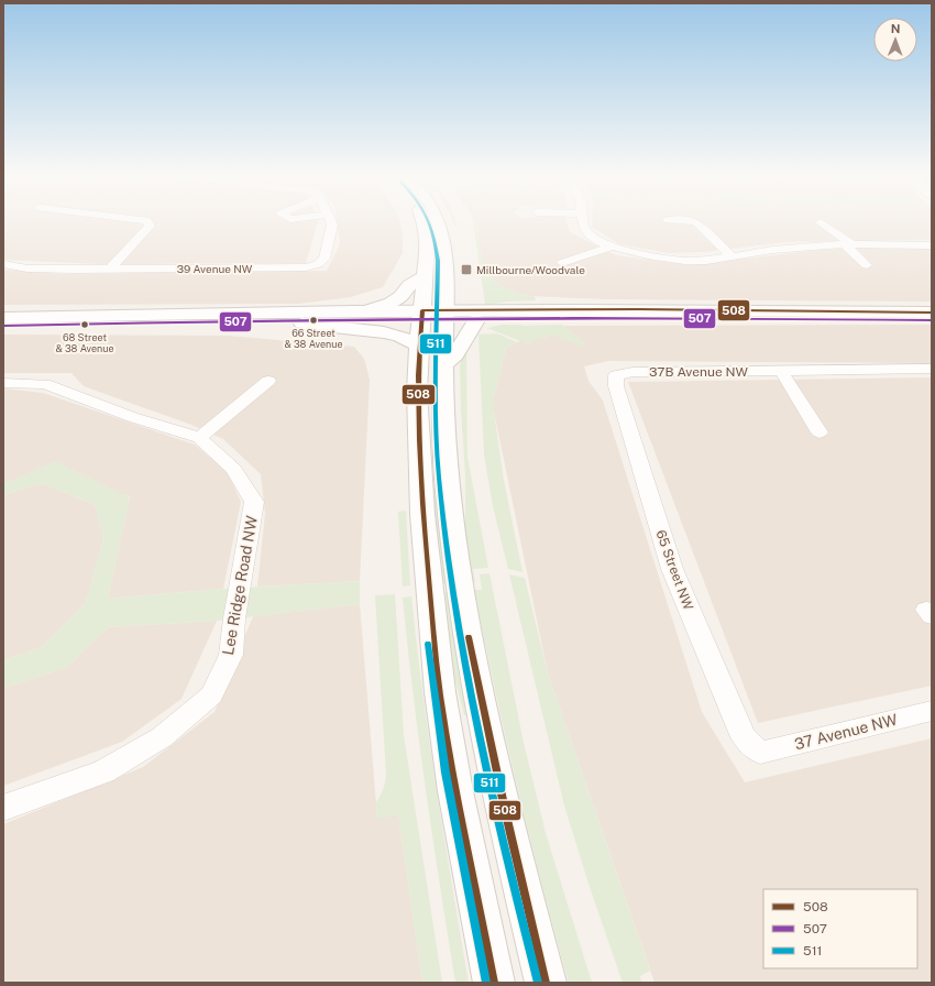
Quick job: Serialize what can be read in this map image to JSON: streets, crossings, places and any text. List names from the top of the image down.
{
  "streets": {
    "street": [
      "39 Avenue NW",
      "37B Avenue NW",
      "65 Street NW",
      "Lee Ridge Road NW",
      "37 Avenue NW"
    ]
  },
  "crossings": [
    ["37B Avenue NW", "65 Street NW"],
    ["65 Street NW", "37 Avenue NW"]
  ],
  "places": {
    "transit": ["Millbourne/Woodvale"],
    "other": ["66 Street & 38 Avenue", "68 Street & 38 Avenue"]
  },
  "lines": ["transit line 511", "transit line 508", "transit line 507"],
  "legend": ["508", "507", "511"],
  "north": "top"
}
